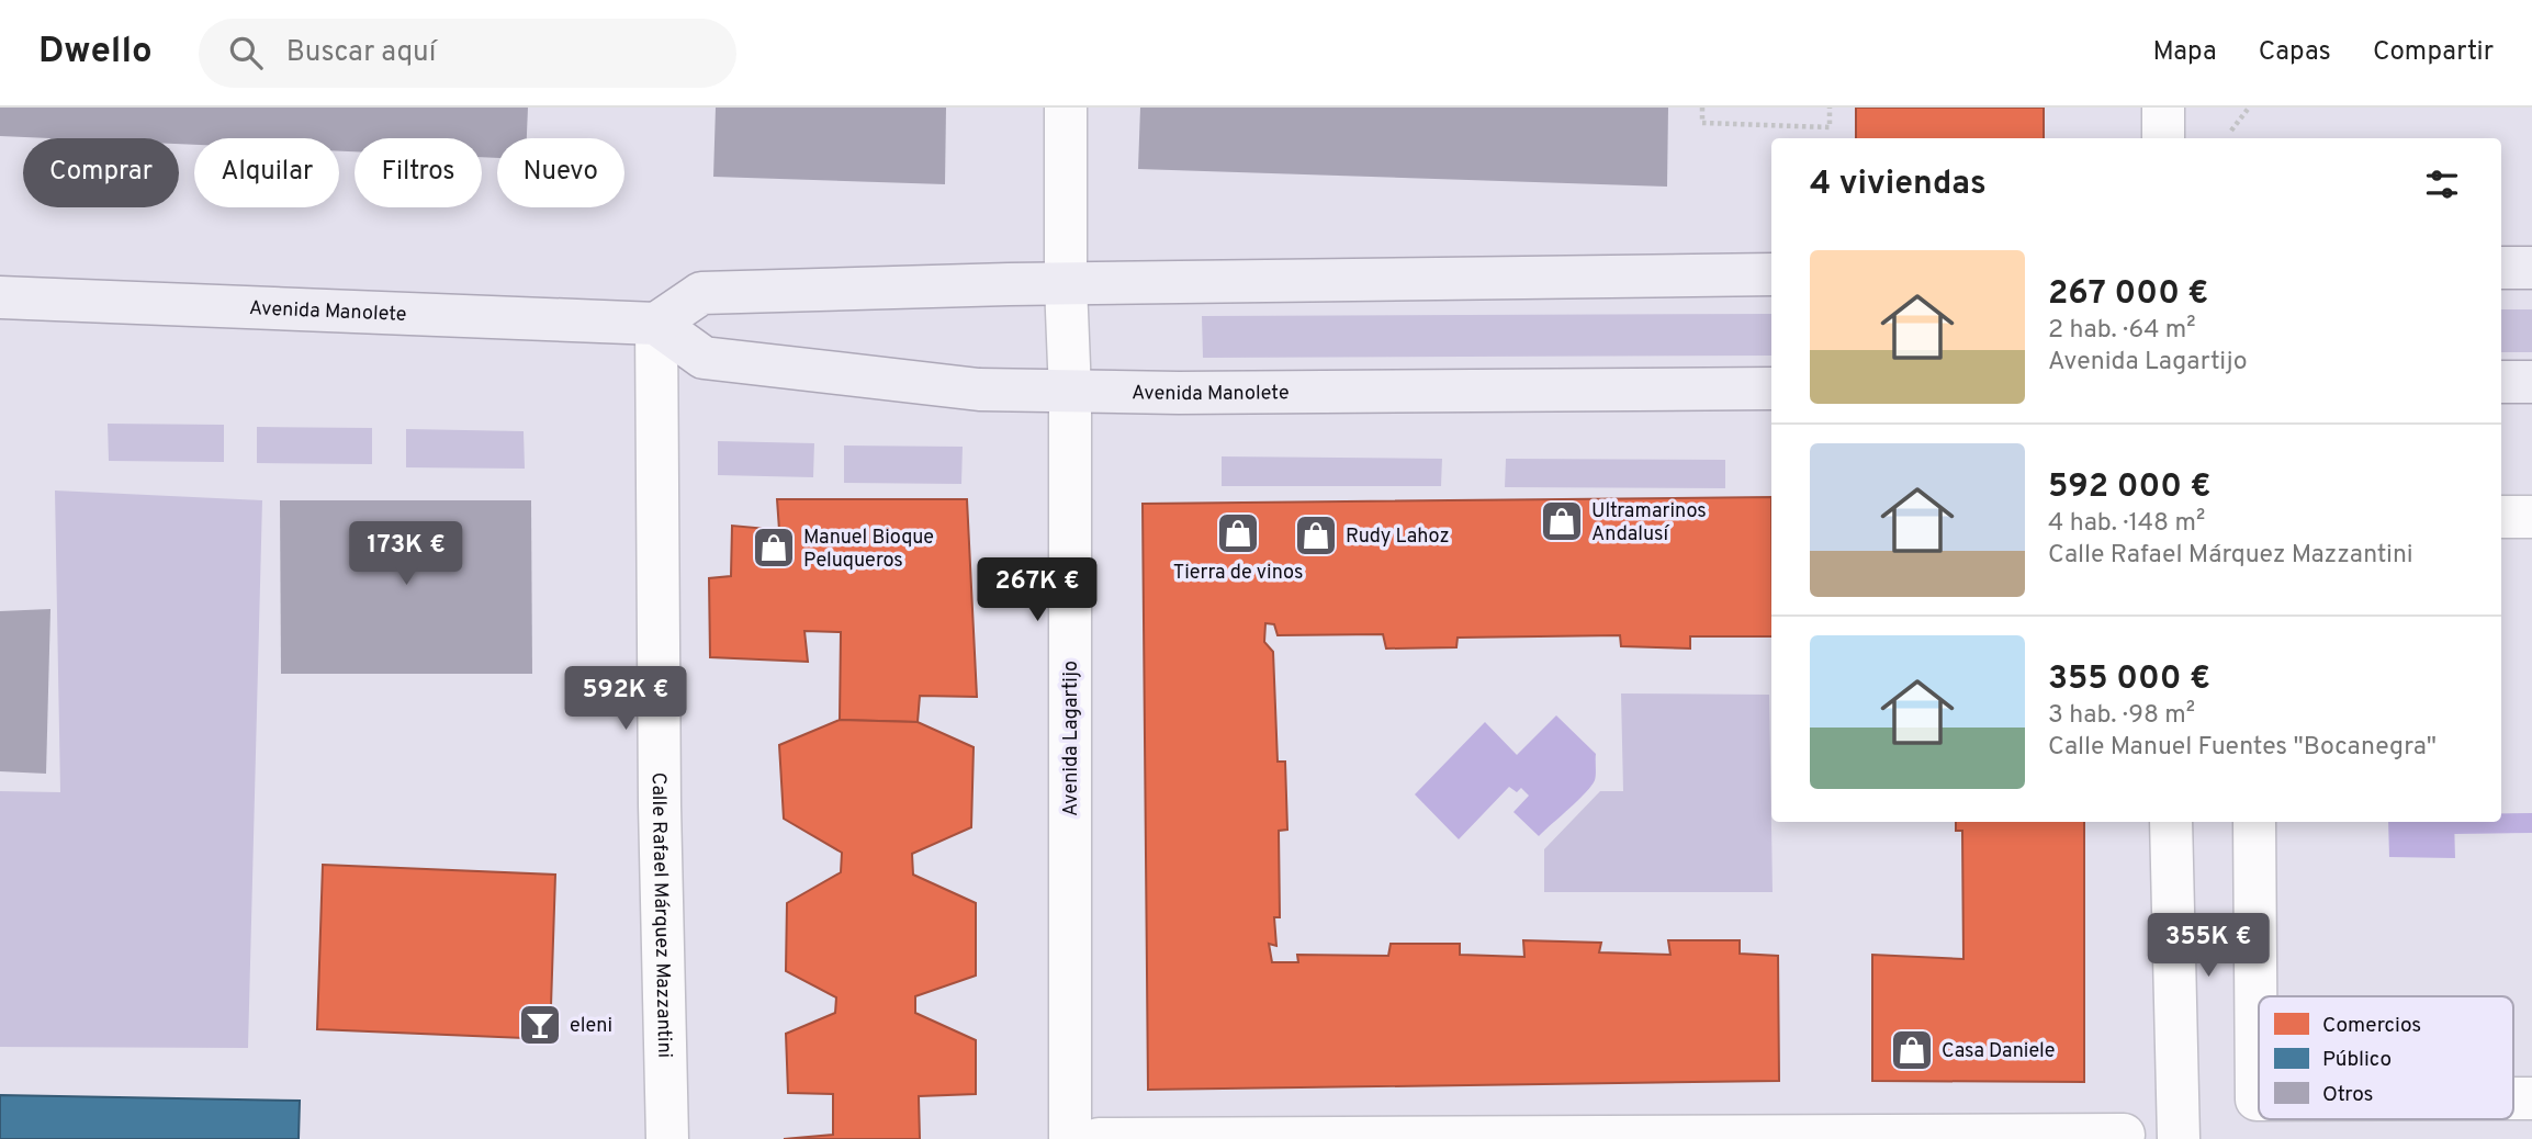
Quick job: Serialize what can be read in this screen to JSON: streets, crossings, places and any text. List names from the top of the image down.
{
  "streets": {
    "main road": ["Avenida Manolete"],
    "street": ["Avenida Lagartijo", "Calle Rafael Márquez Mazzantini"]
  },
  "crossings": [
    ["Avenida Manolete", "Avenida Lagartijo"],
    ["Avenida Manolete", "Calle Rafael Márquez Mazzantini"]
  ],
  "places": {
    "shop": [
      "Ultramarinos Andalusí",
      "Tierra de vinos",
      "Rudy Lahoz",
      "Manuel Bioque Peluqueros",
      "Casa Daniele"
    ],
    "bar": ["eleni"]
  },
  "legend": ["Comercios", "Público", "Otros"],
  "page": {
    "header": "Dwello",
    "search": "Buscar aquí",
    "nav": ["Mapa", "Capas", "Compartir"],
    "chip": [
      "Comprar",
      "Alquilar",
      "Filtros",
      "Nuevo"
    ],
    "heading": "4 viviendas",
    "list": [
      {
        "name": "267 000 €",
        "note": "2 hab. · 64 m² · Avenida Lagartijo"
      },
      {
        "name": "592 000 €",
        "note": "4 hab. · 148 m² · Calle Rafael Márquez Mazzantini"
      },
      {
        "name": "355 000 €",
        "note": "3 hab. · 98 m² · Calle Manuel Fuentes \"Bocanegra\""
      }
    ],
    "price": [
      "173K €",
      "267K €",
      "592K €",
      "355K €"
    ]
  }
}
